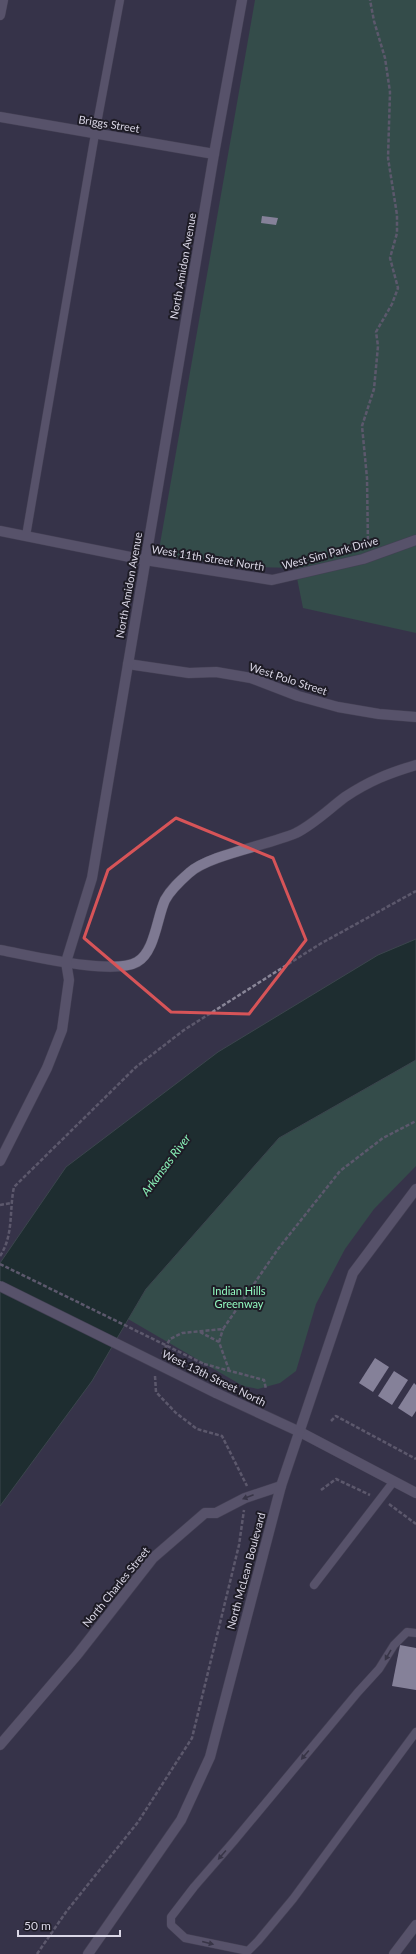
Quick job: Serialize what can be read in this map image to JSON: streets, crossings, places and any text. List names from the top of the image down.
{
  "streets": {
    "street": [
      "Briggs Street",
      "North Amidon Avenue",
      "West Sim Park Drive",
      "West 11th Street North",
      "West Polo Street",
      "West 13th Street North",
      "North McLean Boulevard",
      "North Charles Street"
    ]
  },
  "crossings": [
    ["Briggs Street", "North Amidon Avenue"],
    ["North Amidon Avenue", "West 11th Street North"],
    ["North Amidon Avenue", "West Polo Street"],
    ["West Sim Park Drive", "West 11th Street North"],
    ["West 13th Street North", "North McLean Boulevard"],
    ["North McLean Boulevard", "North Charles Street"]
  ],
  "one_way": ["North Charles Street"],
  "water": ["Arkansas River"],
  "parks": ["Indian Hills Greenway"],
  "scale_bar": "50 m"
}
